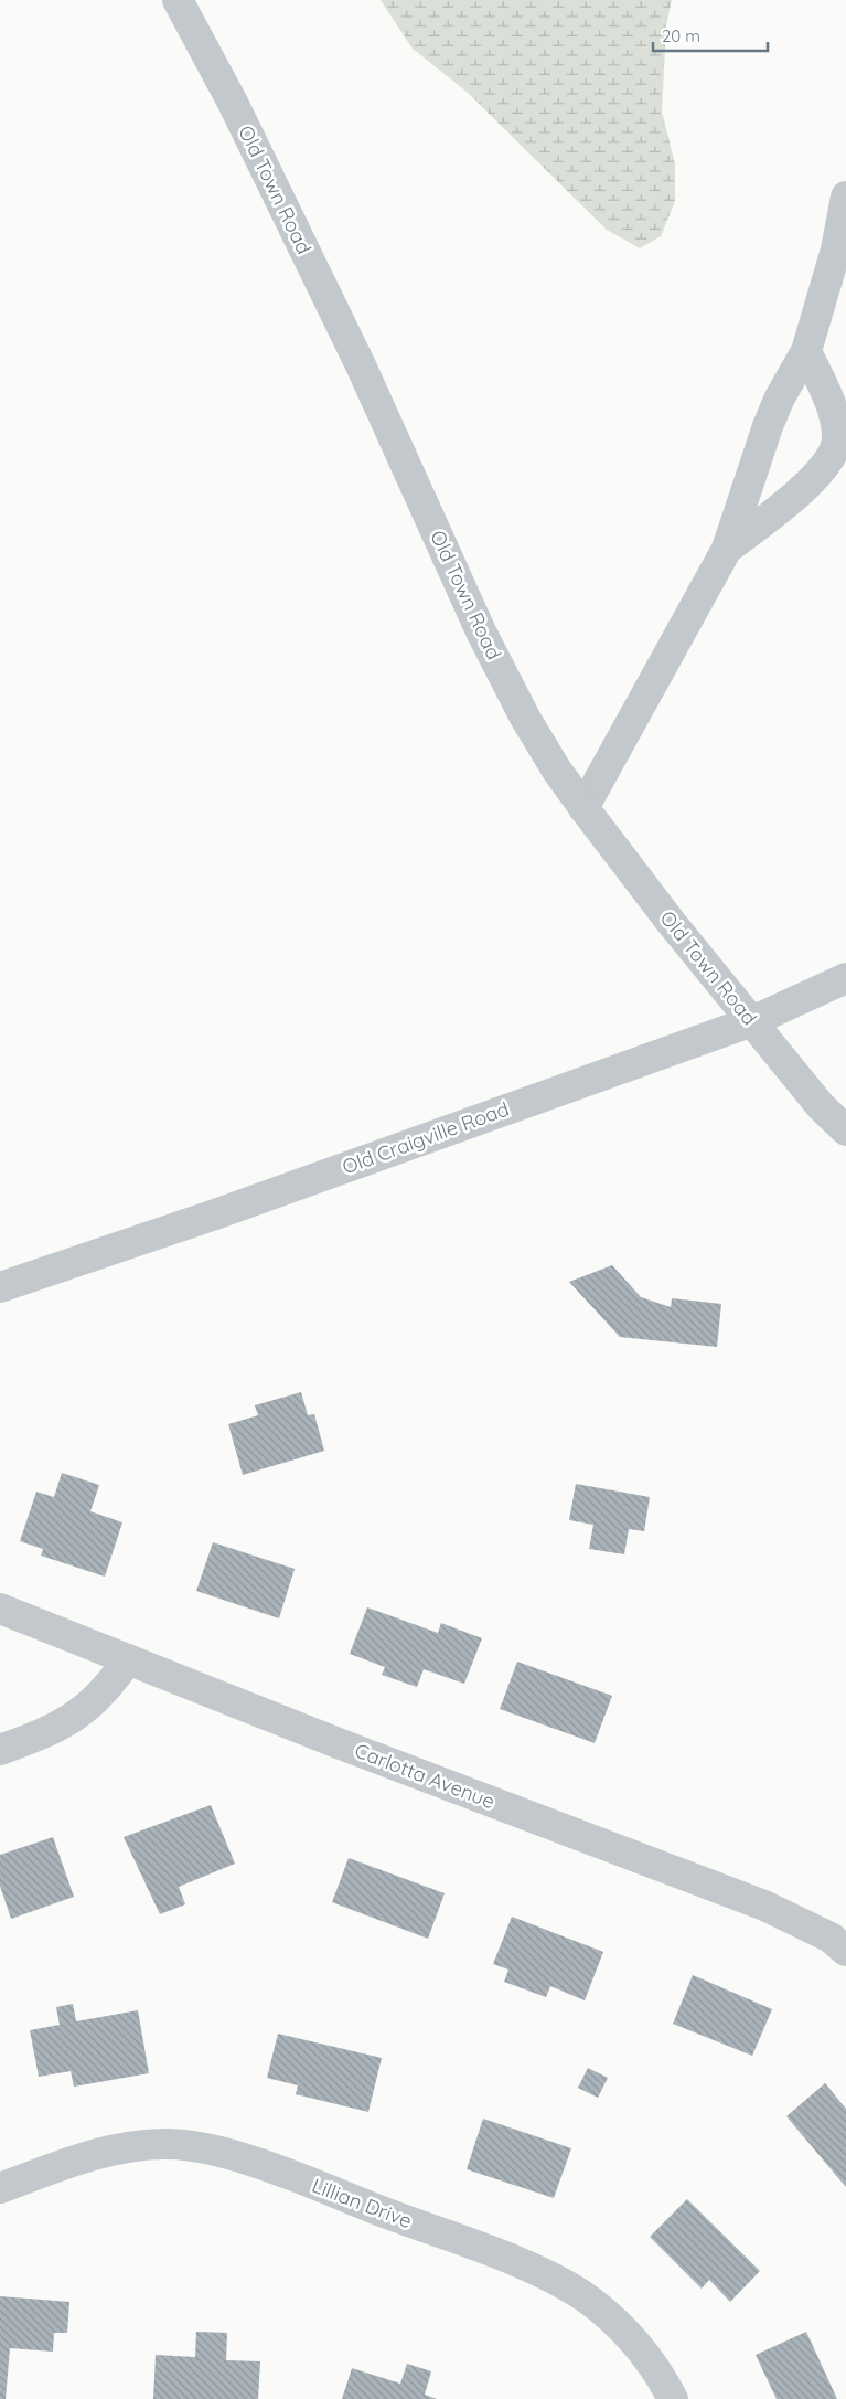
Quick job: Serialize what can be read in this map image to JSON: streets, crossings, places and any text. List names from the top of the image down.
{
  "streets": {
    "street": [
      "Old Town Road",
      "Old Craigville Road",
      "Carlotta Avenue",
      "Lillian Drive"
    ]
  },
  "crossings": [
    ["Old Town Road", "Old Craigville Road"]
  ],
  "scale_bar": "20 m"
}
